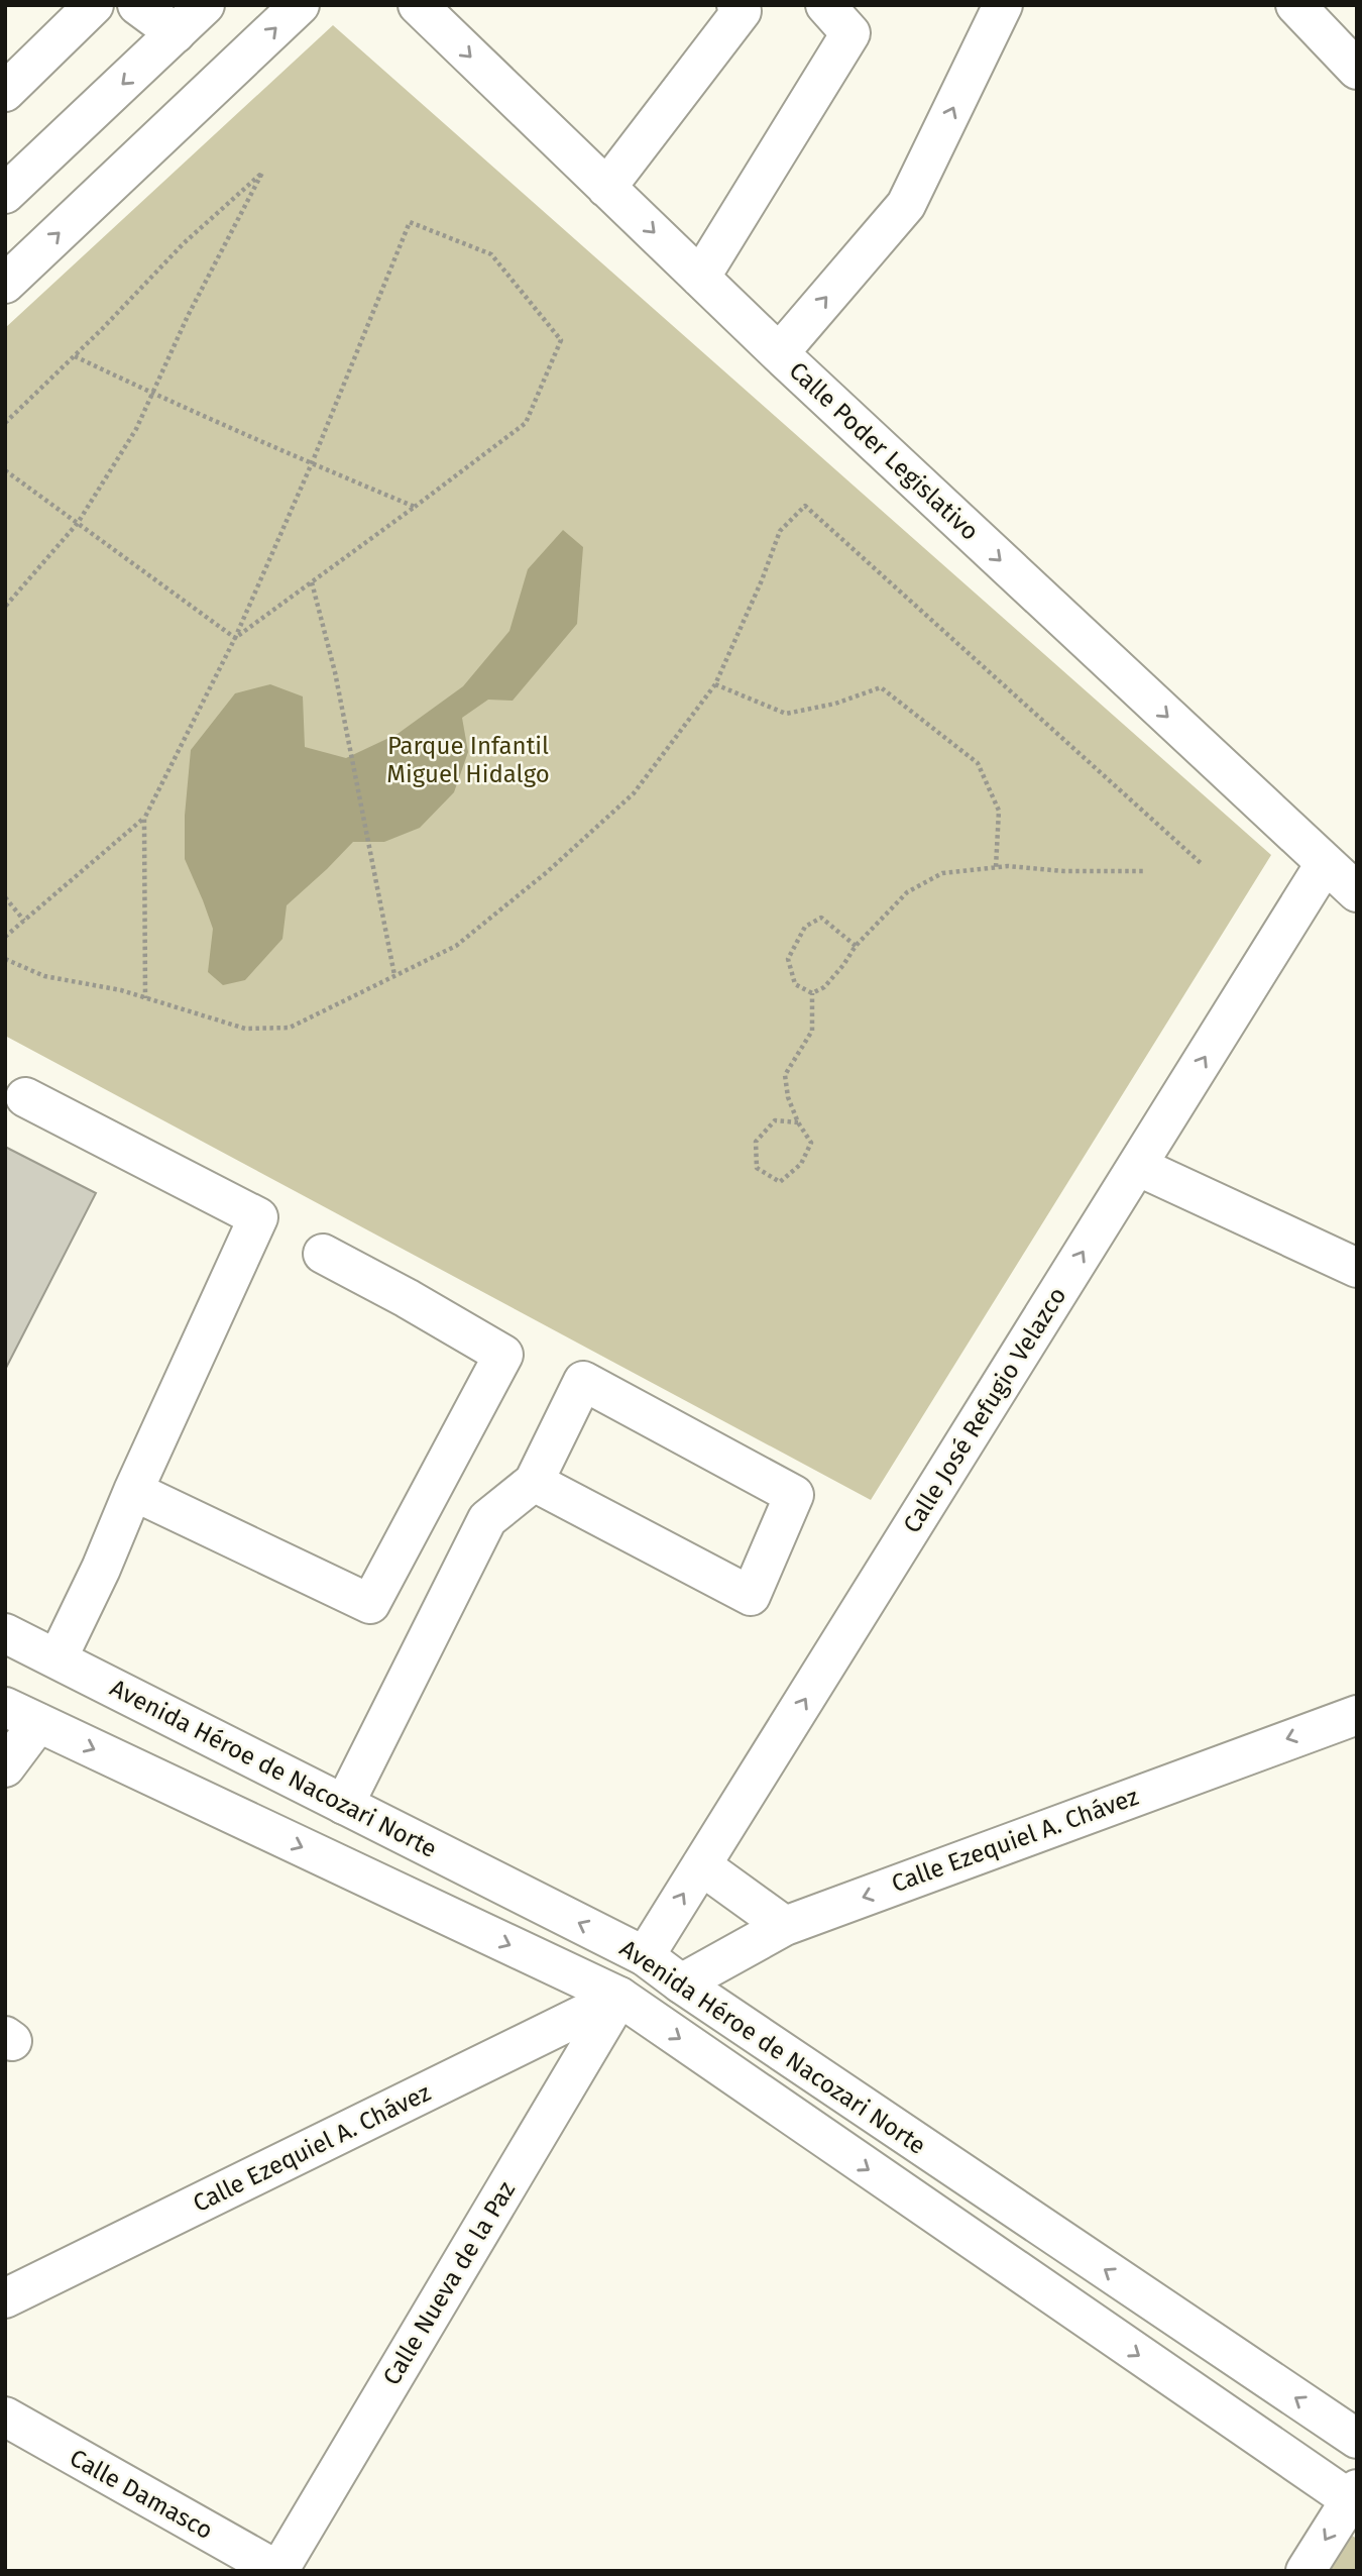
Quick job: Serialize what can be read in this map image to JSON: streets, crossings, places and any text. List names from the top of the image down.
{
  "streets": {
    "street": [
      "Calle Poder Legislativo",
      "Calle José Refugio Velazco",
      "Avenida Héroe de Nacozari Norte",
      "Calle Ezequiel A. Chávez",
      "Calle Nueva de la Paz",
      "Calle Damasco"
    ]
  },
  "crossings": [
    ["Calle Poder Legislativo", "Calle José Refugio Velazco"],
    ["Calle José Refugio Velazco", "Avenida Héroe de Nacozari Norte"],
    ["Avenida Héroe de Nacozari Norte", "Calle Ezequiel A. Chávez"],
    ["Avenida Héroe de Nacozari Norte", "Calle Nueva de la Paz"],
    ["Calle Ezequiel A. Chávez", "Calle Nueva de la Paz"],
    ["Calle Nueva de la Paz", "Calle Damasco"]
  ],
  "one_way": ["Calle Poder Legislativo", "Calle José Refugio Velazco", "Calle Ezequiel A. Chávez"],
  "parks": ["Parque Infantil Miguel Hidalgo"]
}
